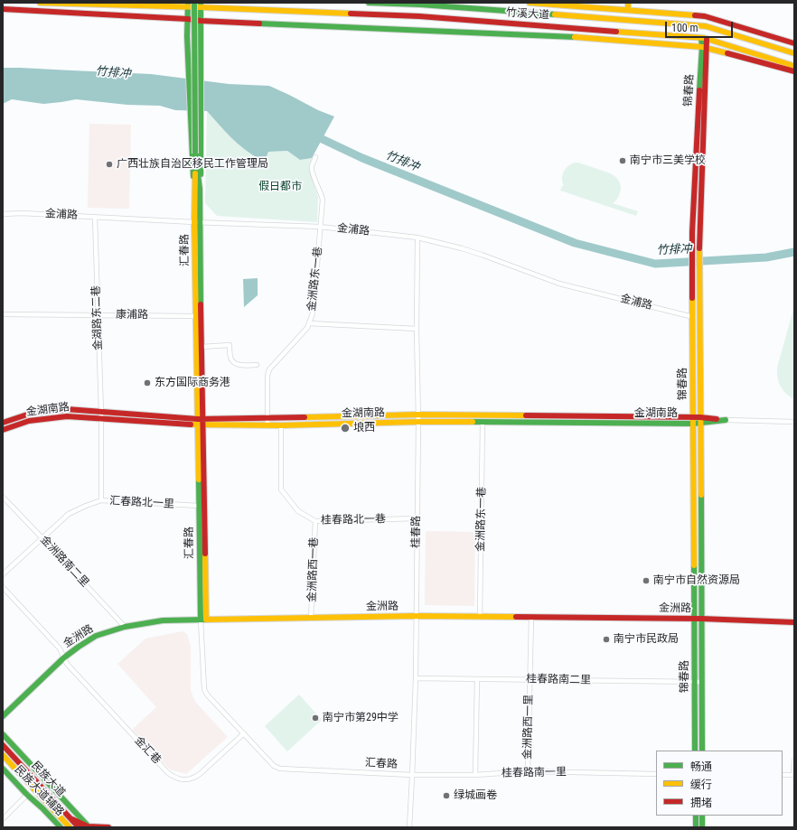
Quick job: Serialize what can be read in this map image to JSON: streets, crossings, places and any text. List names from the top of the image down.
{
  "streets": {
    "main road": [
      "竹溪大道",
      "锦春路",
      "汇春路",
      "金湖南路",
      "金洲路",
      "民族大道",
      "民族大道辅路"
    ],
    "street": [
      "金浦路",
      "金洲路东一巷",
      "康浦路",
      "金湖路东二巷",
      "汇春路北一里",
      "桂春路北一巷",
      "桂春路",
      "金洲路南二里",
      "金洲路西一巷",
      "桂春路南二里",
      "金洲路西一里",
      "金汇巷",
      "桂春路南一里"
    ]
  },
  "crossings": [
    ["竹溪大道", "锦春路"],
    ["锦春路", "金浦路"],
    ["锦春路", "金湖南路"],
    ["锦春路", "金洲路"],
    ["锦春路", "桂春路南二里"],
    ["金浦路", "汇春路"],
    ["金浦路", "金洲路东一巷"],
    ["金浦路", "金湖路东二巷"],
    ["金浦路", "桂春路"],
    ["汇春路", "康浦路"],
    ["汇春路", "金湖南路"],
    ["汇春路", "汇春路北一里"],
    ["汇春路", "桂春路"],
    ["汇春路", "金洲路"],
    ["汇春路", "金汇巷"],
    ["汇春路", "桂春路南一里"],
    ["金洲路东一巷", "金湖南路"],
    ["金洲路东一巷", "金洲路"],
    ["康浦路", "金湖路东二巷"],
    ["金湖路东二巷", "金湖南路"],
    ["金湖路东二巷", "汇春路北一里"],
    ["金湖南路", "桂春路北一巷"],
    ["金湖南路", "桂春路"],
    ["汇春路北一里", "金洲路南二里"],
    ["桂春路北一巷", "桂春路"],
    ["桂春路北一巷", "金洲路西一巷"],
    ["桂春路", "金洲路"],
    ["桂春路", "桂春路南二里"],
    ["桂春路", "桂春路南一里"],
    ["金洲路南二里", "金洲路"],
    ["金洲路西一巷", "金洲路"],
    ["金洲路", "金洲路西一里"],
    ["金洲路", "金汇巷"],
    ["桂春路南二里", "金洲路西一里"],
    ["金洲路西一里", "桂春路南一里"]
  ],
  "water": ["竹排冲"],
  "parks": ["假日都市"],
  "places": [
    "南宁市三美学校",
    "广西壮族自治区移民工作管理局",
    "东方国际商务港",
    "埌西",
    "南宁市自然资源局",
    "南宁市民政局",
    "南宁市第29中学",
    "绿城画卷"
  ],
  "legend": ["畅通", "缓行", "拥堵"],
  "scale_bar": "100 m"
}
